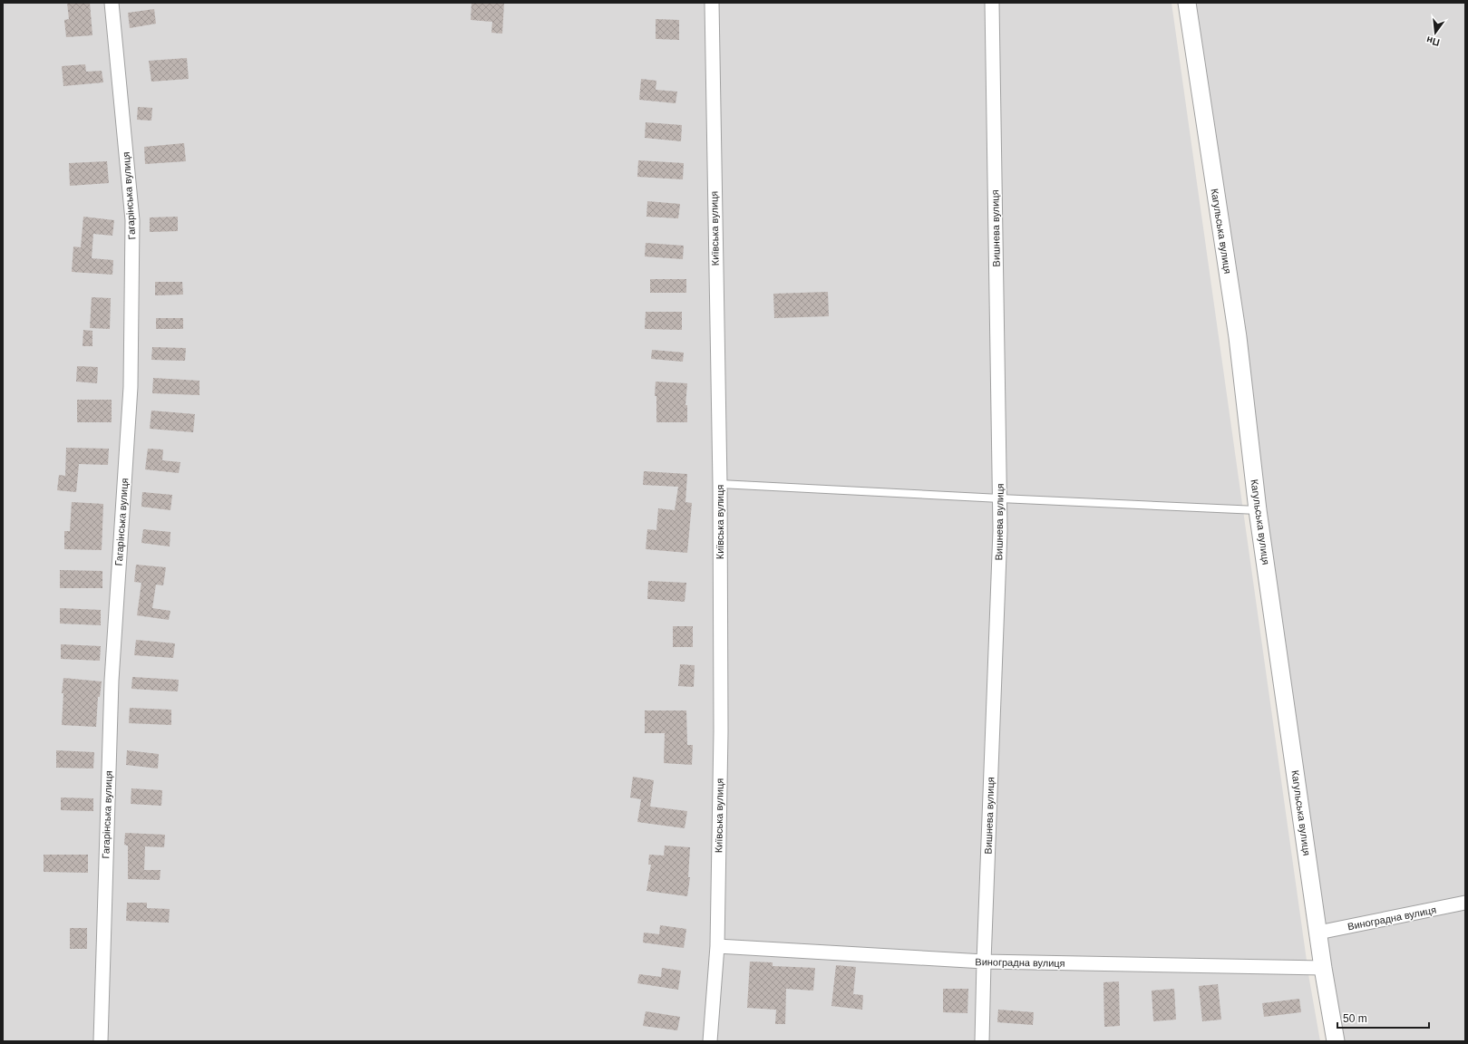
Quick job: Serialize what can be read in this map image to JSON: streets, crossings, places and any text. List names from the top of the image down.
{
  "streets": {
    "street": [
      "Гагарінська вулиця",
      "Київська вулиця",
      "Вишнева вулиця",
      "Кагульська вулиця",
      "Виноградна вулиця"
    ]
  },
  "crossings": [
    ["Київська вулиця", "Виноградна вулиця"],
    ["Вишнева вулиця", "Виноградна вулиця"],
    ["Кагульська вулиця", "Виноградна вулиця"]
  ],
  "scale_bar": "50 m",
  "north": "bottom"
}
